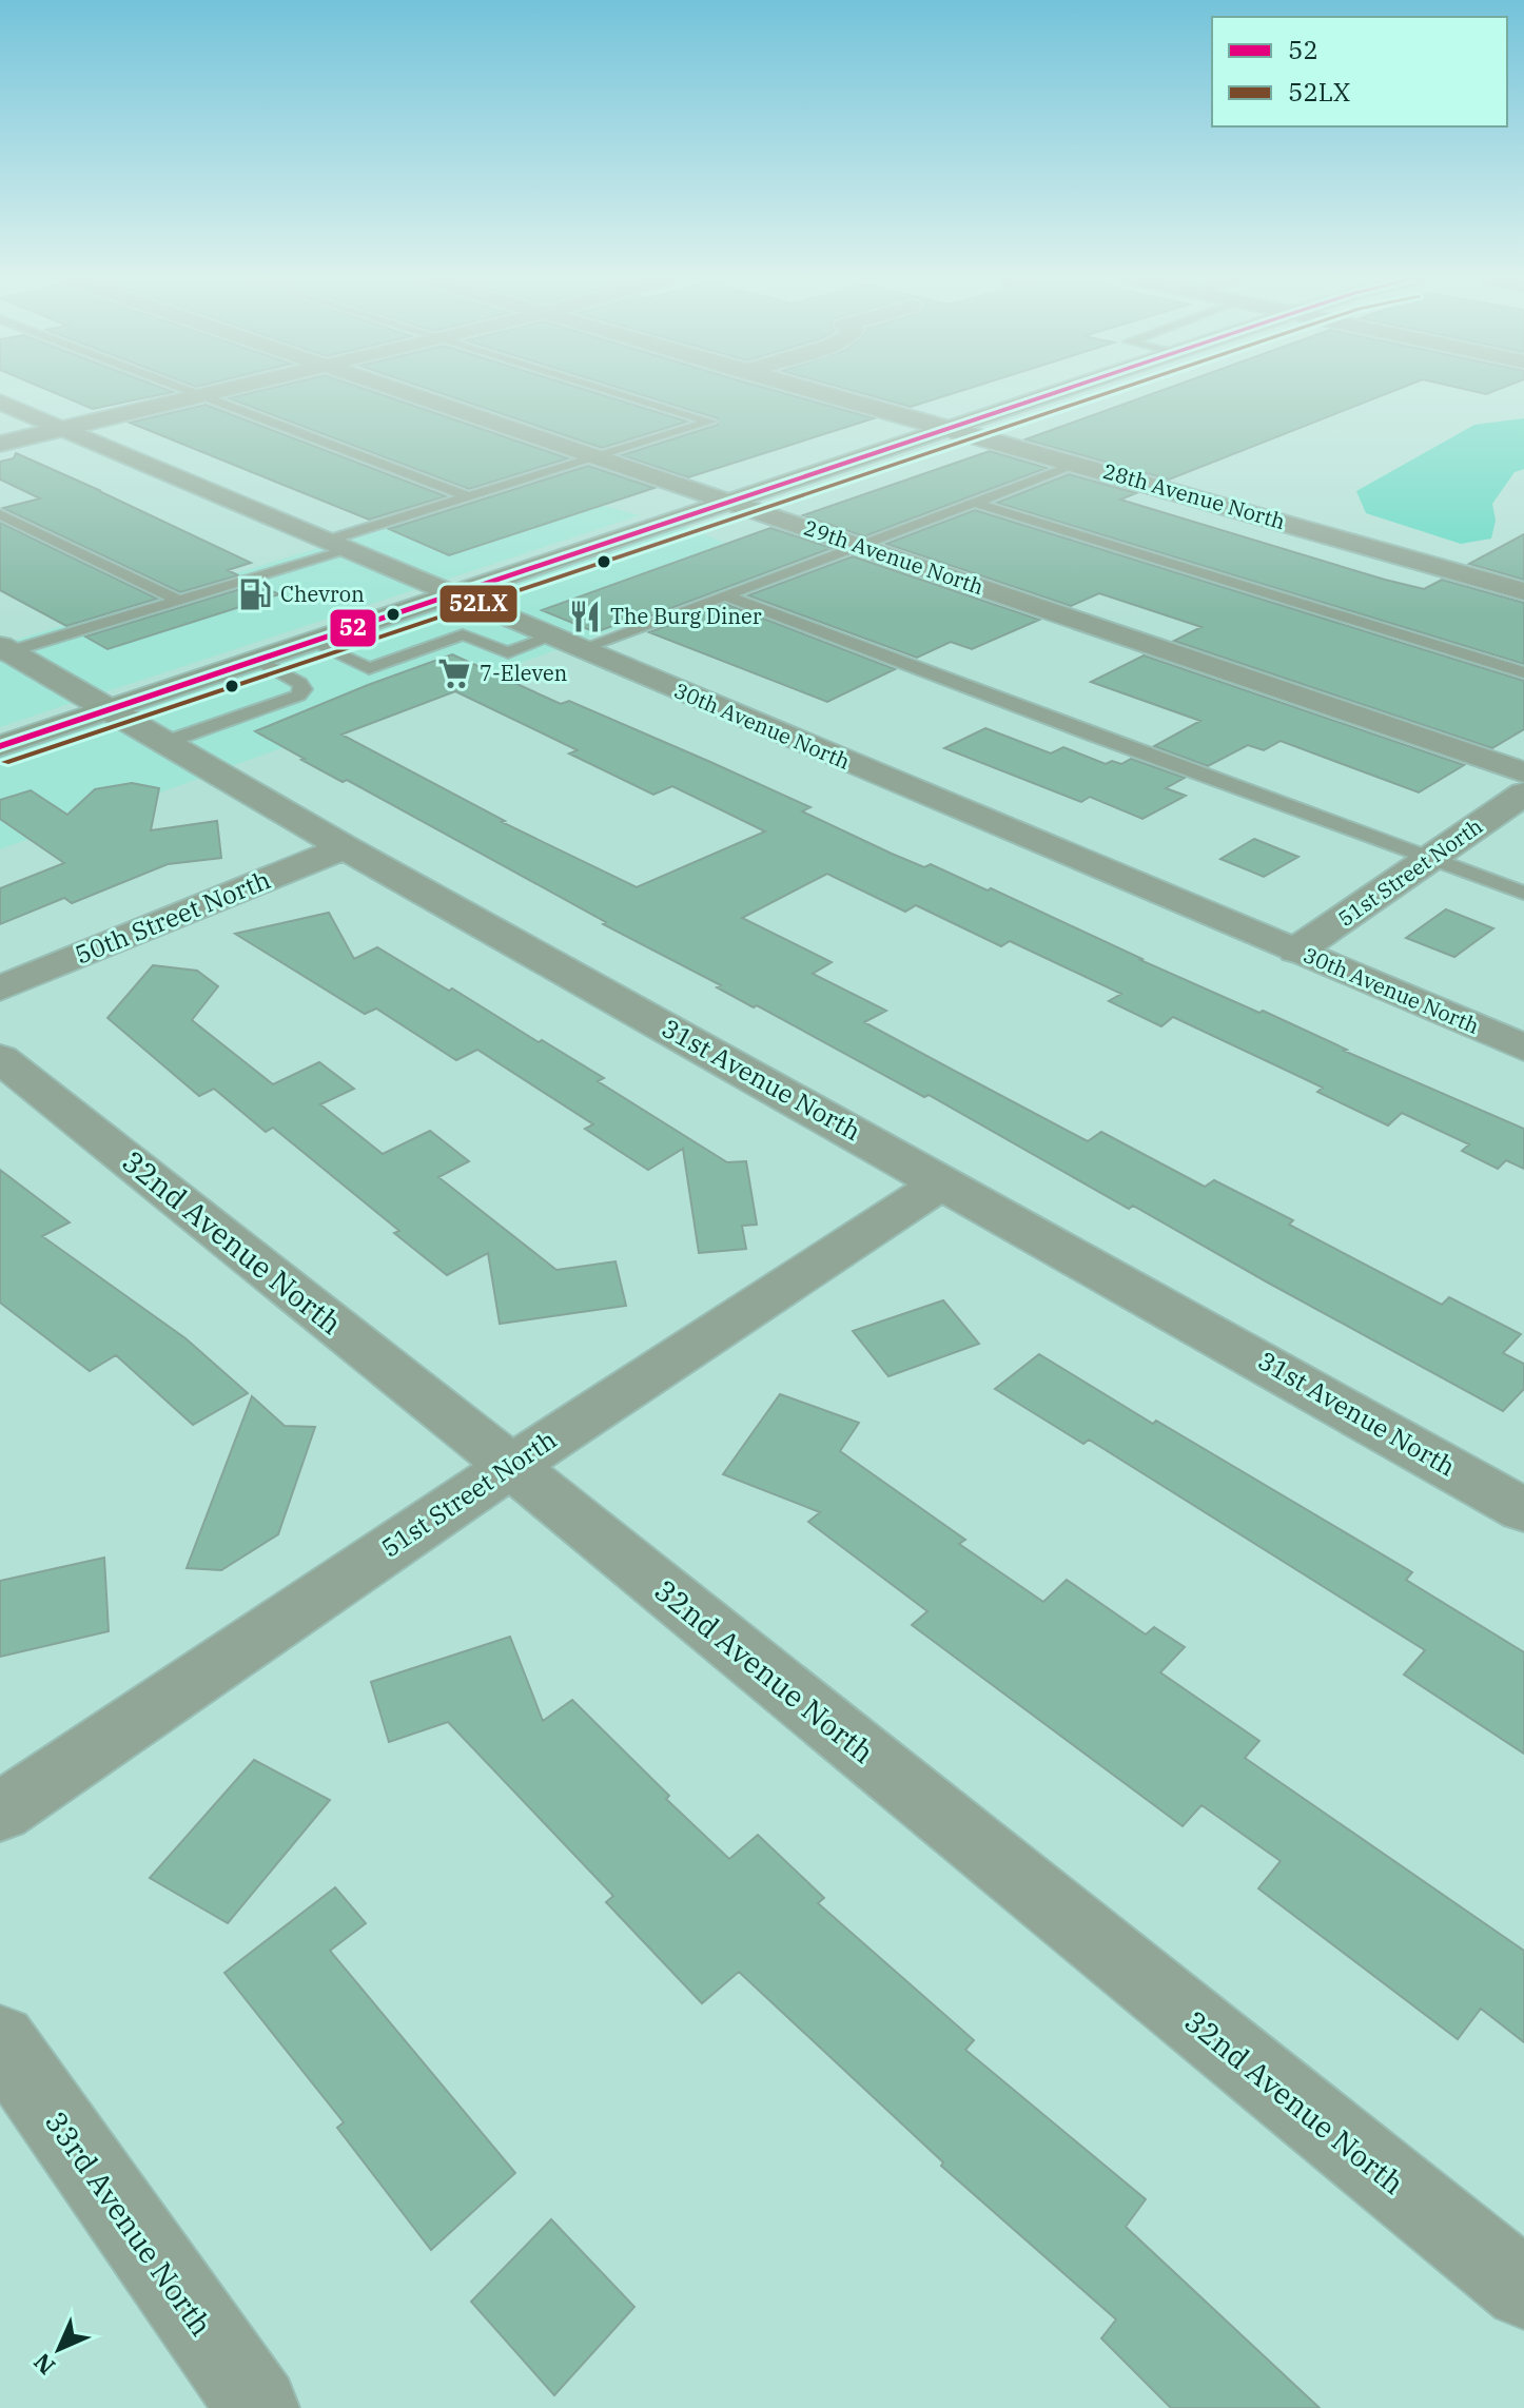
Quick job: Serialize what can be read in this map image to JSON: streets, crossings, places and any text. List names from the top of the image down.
{
  "streets": {
    "street": [
      "28th Avenue North",
      "29th Avenue North",
      "30th Avenue North",
      "51st Street North",
      "50th Street North",
      "31st Avenue North",
      "32nd Avenue North",
      "33rd Avenue North"
    ]
  },
  "crossings": [
    ["30th Avenue North", "51st Street North"],
    ["51st Street North", "31st Avenue North"],
    ["51st Street North", "32nd Avenue North"],
    ["50th Street North", "31st Avenue North"]
  ],
  "places": {
    "fuel station": ["Chevron"],
    "restaurant": ["The Burg Diner"],
    "supermarket": ["7-Eleven"]
  },
  "lines": ["transit line 52", "transit line 52LX"],
  "legend": ["52", "52LX"],
  "north": "bottom left"
}
